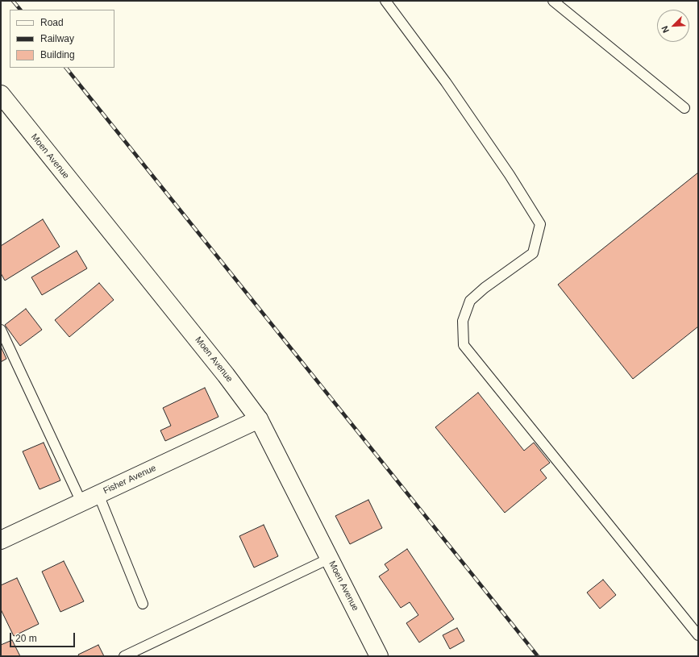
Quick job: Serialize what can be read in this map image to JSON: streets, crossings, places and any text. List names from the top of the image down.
{
  "streets": {
    "street": ["Moen Avenue", "Fisher Avenue"]
  },
  "crossings": [
    ["Moen Avenue", "Fisher Avenue"]
  ],
  "legend": ["Road", "Railway", "Building"],
  "scale_bar": "20 m",
  "north": "bottom left"
}
